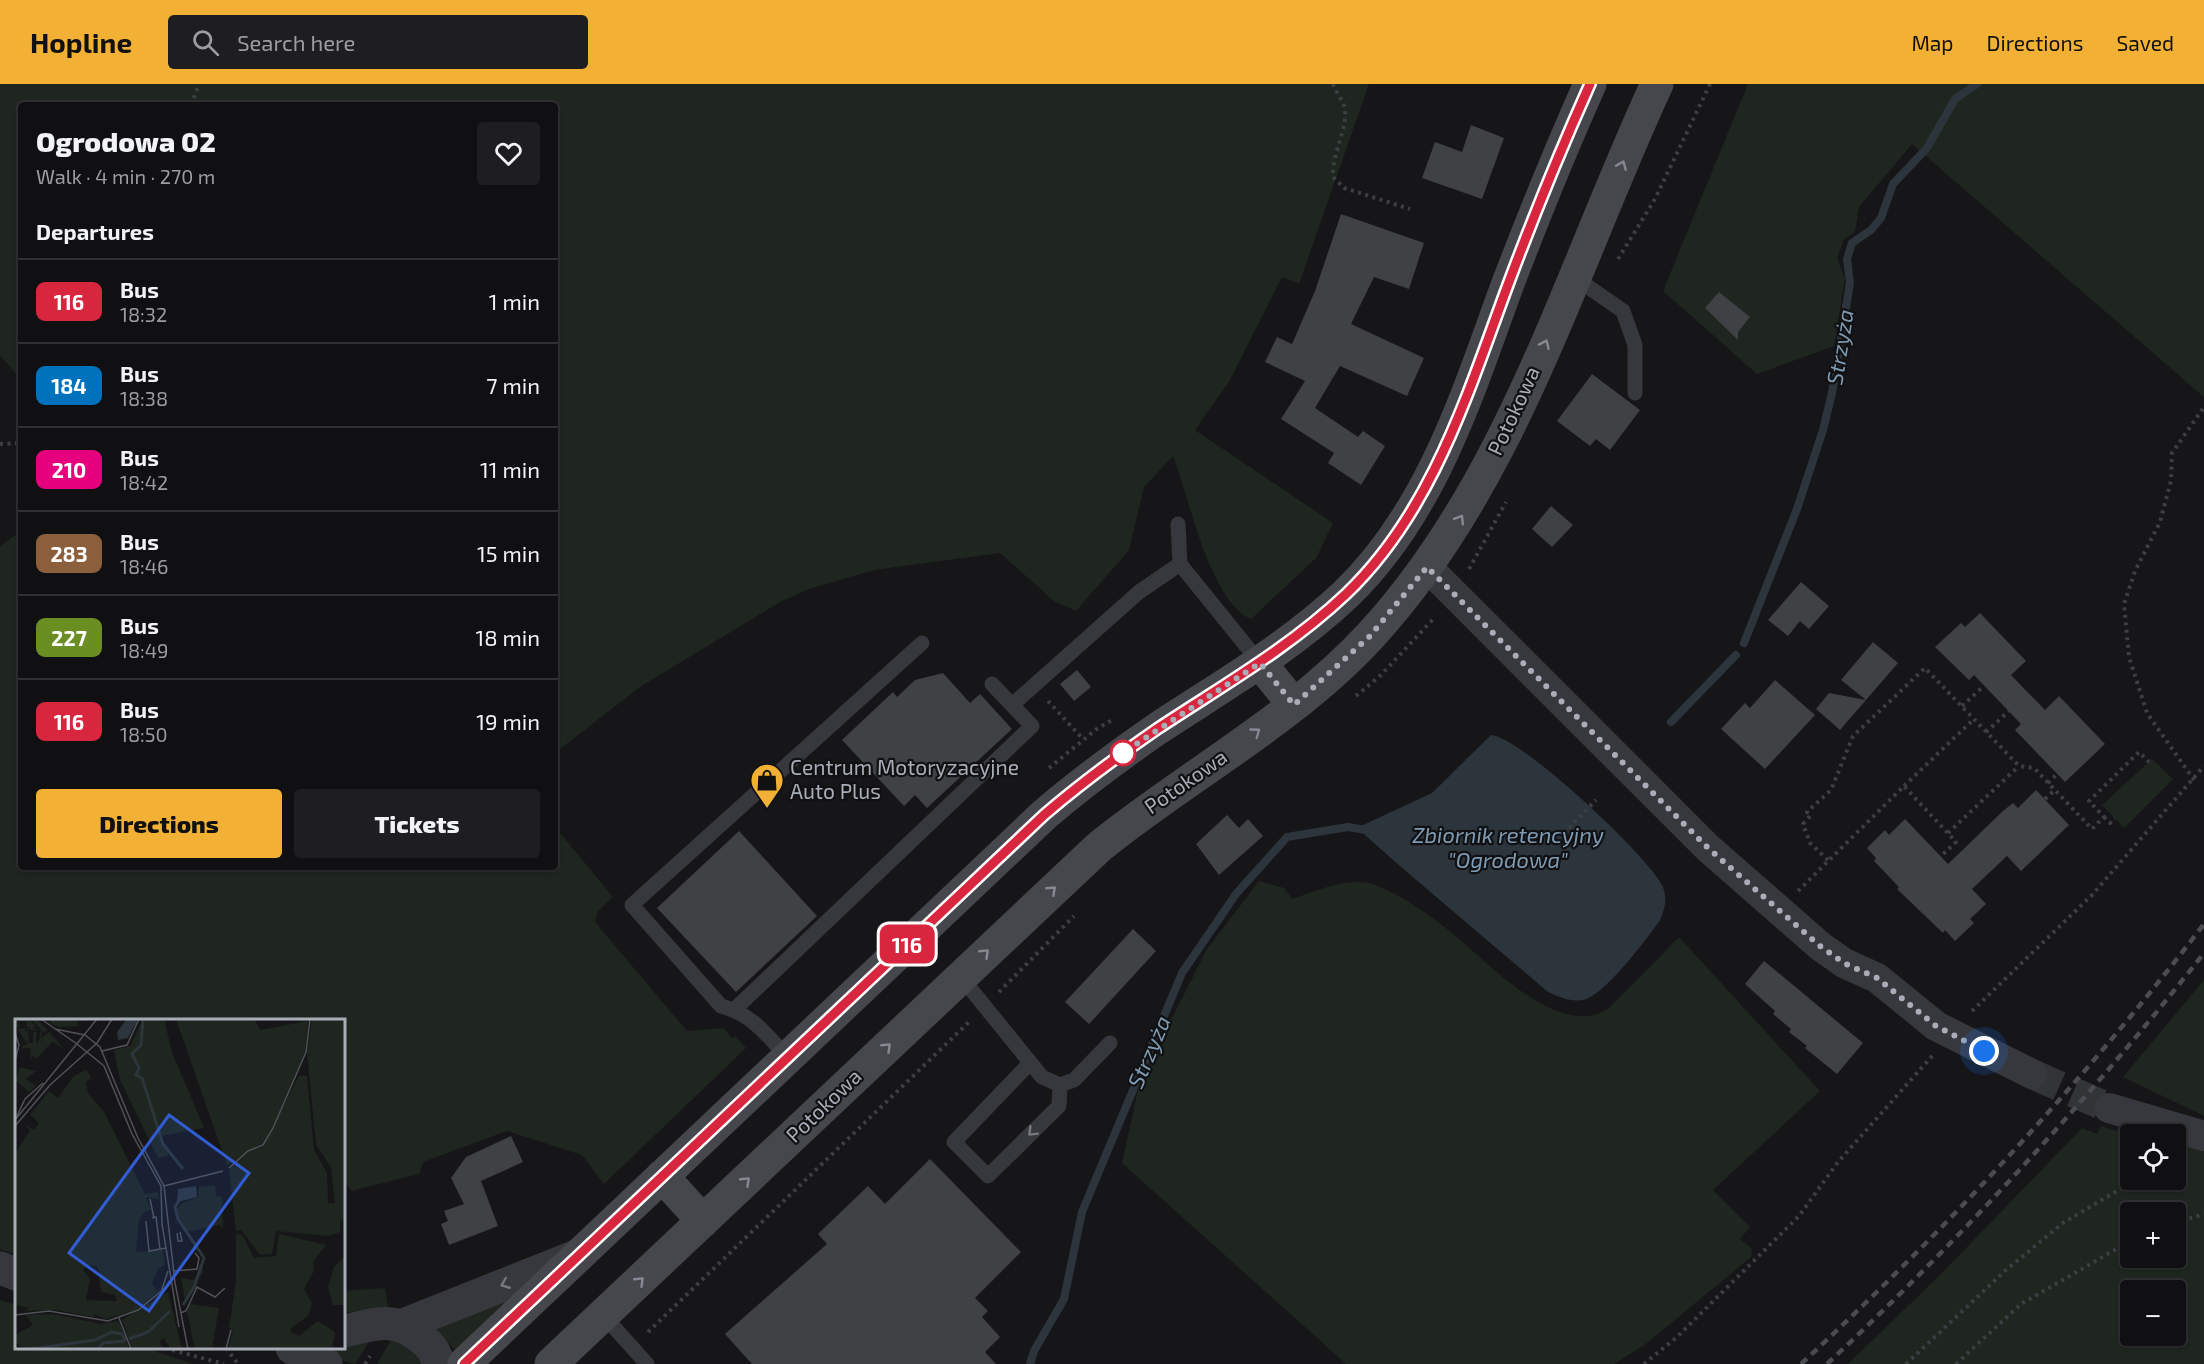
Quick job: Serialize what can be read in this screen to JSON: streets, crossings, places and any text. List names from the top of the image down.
{
  "streets": {
    "main road": ["Potokowa"]
  },
  "water": ["Strzyża", "Zbiornik retencyjny \"Ogrodowa\""],
  "places": {
    "shop": ["Centrum Motoryzacyjne Auto Plus"]
  },
  "lines": ["bus line 116"],
  "page": {
    "header": "Hopline",
    "search": "Search here",
    "nav": ["Map", "Directions", "Saved"],
    "on_map": "116",
    "heading": [
      ["Ogrodowa 02", "Walk · 4 min · 270 m"],
      "Departures"
    ],
    "list": [
      {
        "mark": "116",
        "name": "Bus",
        "note": "18:32",
        "value": "1 min"
      },
      {
        "mark": "184",
        "name": "Bus",
        "note": "18:38",
        "value": "7 min"
      },
      {
        "mark": "210",
        "name": "Bus",
        "note": "18:42",
        "value": "11 min"
      },
      {
        "mark": "283",
        "name": "Bus",
        "note": "18:46",
        "value": "15 min"
      },
      {
        "mark": "227",
        "name": "Bus",
        "note": "18:49",
        "value": "18 min"
      },
      {
        "mark": "116",
        "name": "Bus",
        "note": "18:50",
        "value": "19 min"
      }
    ],
    "buttons": ["Directions", "Tickets"],
    "map_buttons": ["+", "−"]
  }
}
